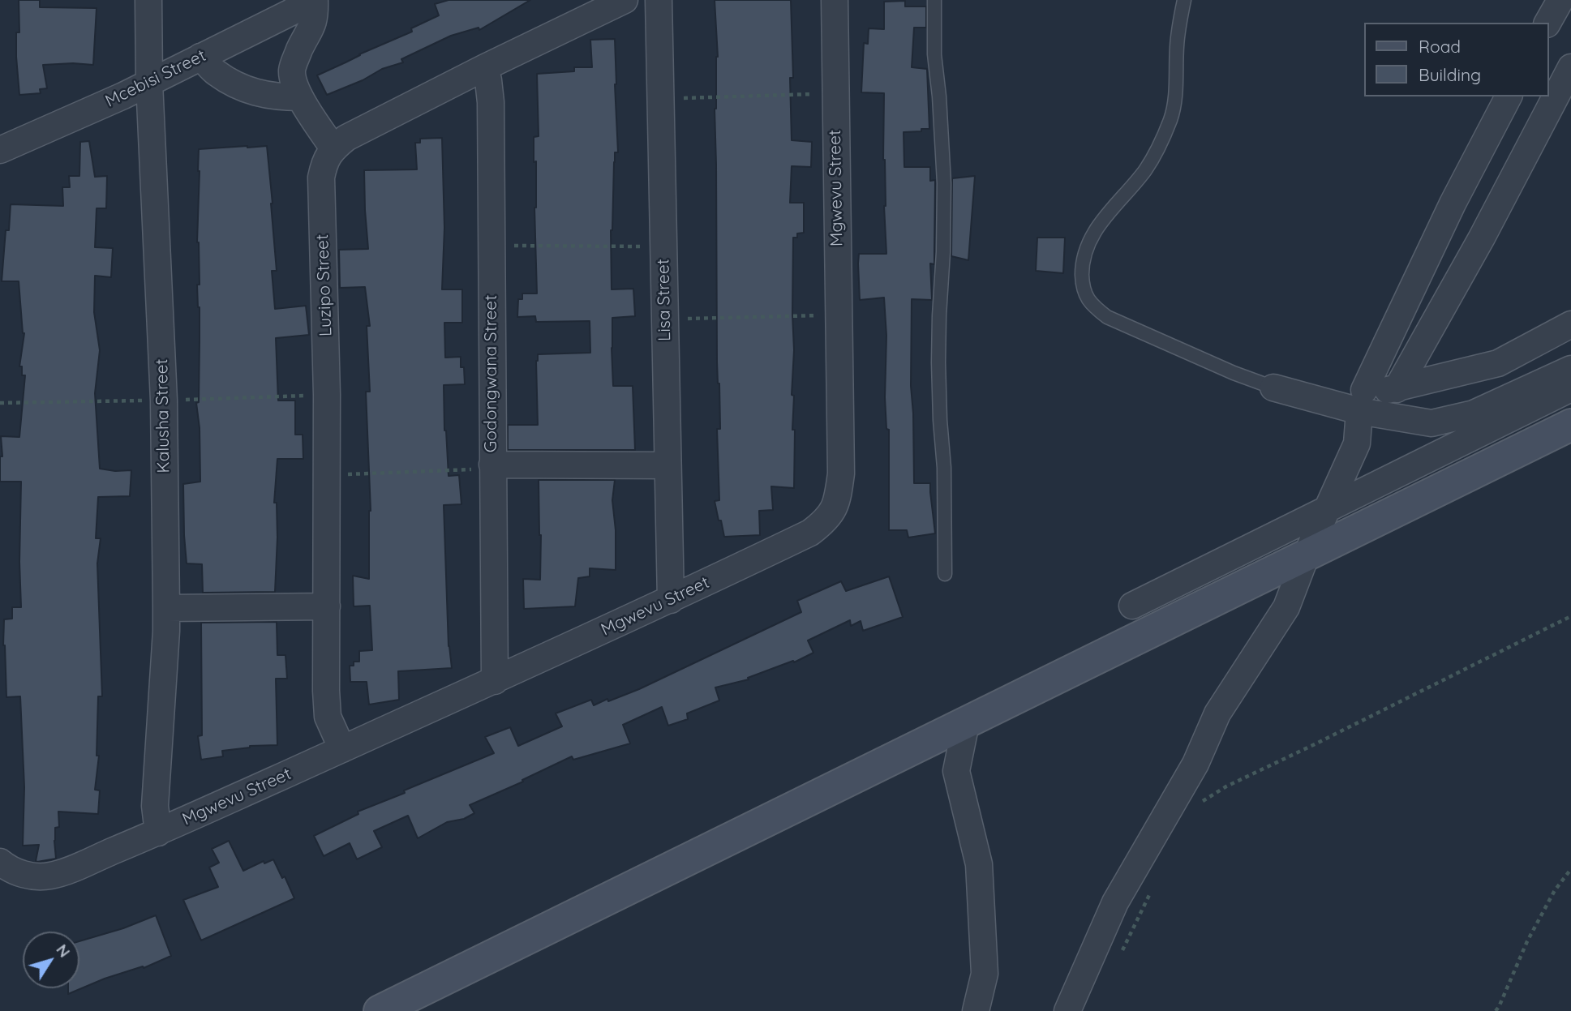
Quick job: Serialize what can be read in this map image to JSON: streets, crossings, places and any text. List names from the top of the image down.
{
  "streets": {
    "street": [
      "Mcebisi Street",
      "Mgwevu Street",
      "Luzipo Street",
      "Lisa Street",
      "Godongwana Street",
      "Kalusha Street"
    ]
  },
  "crossings": [
    ["Mcebisi Street", "Kalusha Street"],
    ["Mgwevu Street", "Luzipo Street"],
    ["Mgwevu Street", "Lisa Street"],
    ["Mgwevu Street", "Godongwana Street"],
    ["Mgwevu Street", "Kalusha Street"]
  ],
  "legend": ["Road", "Building"],
  "north": "top right"
}
